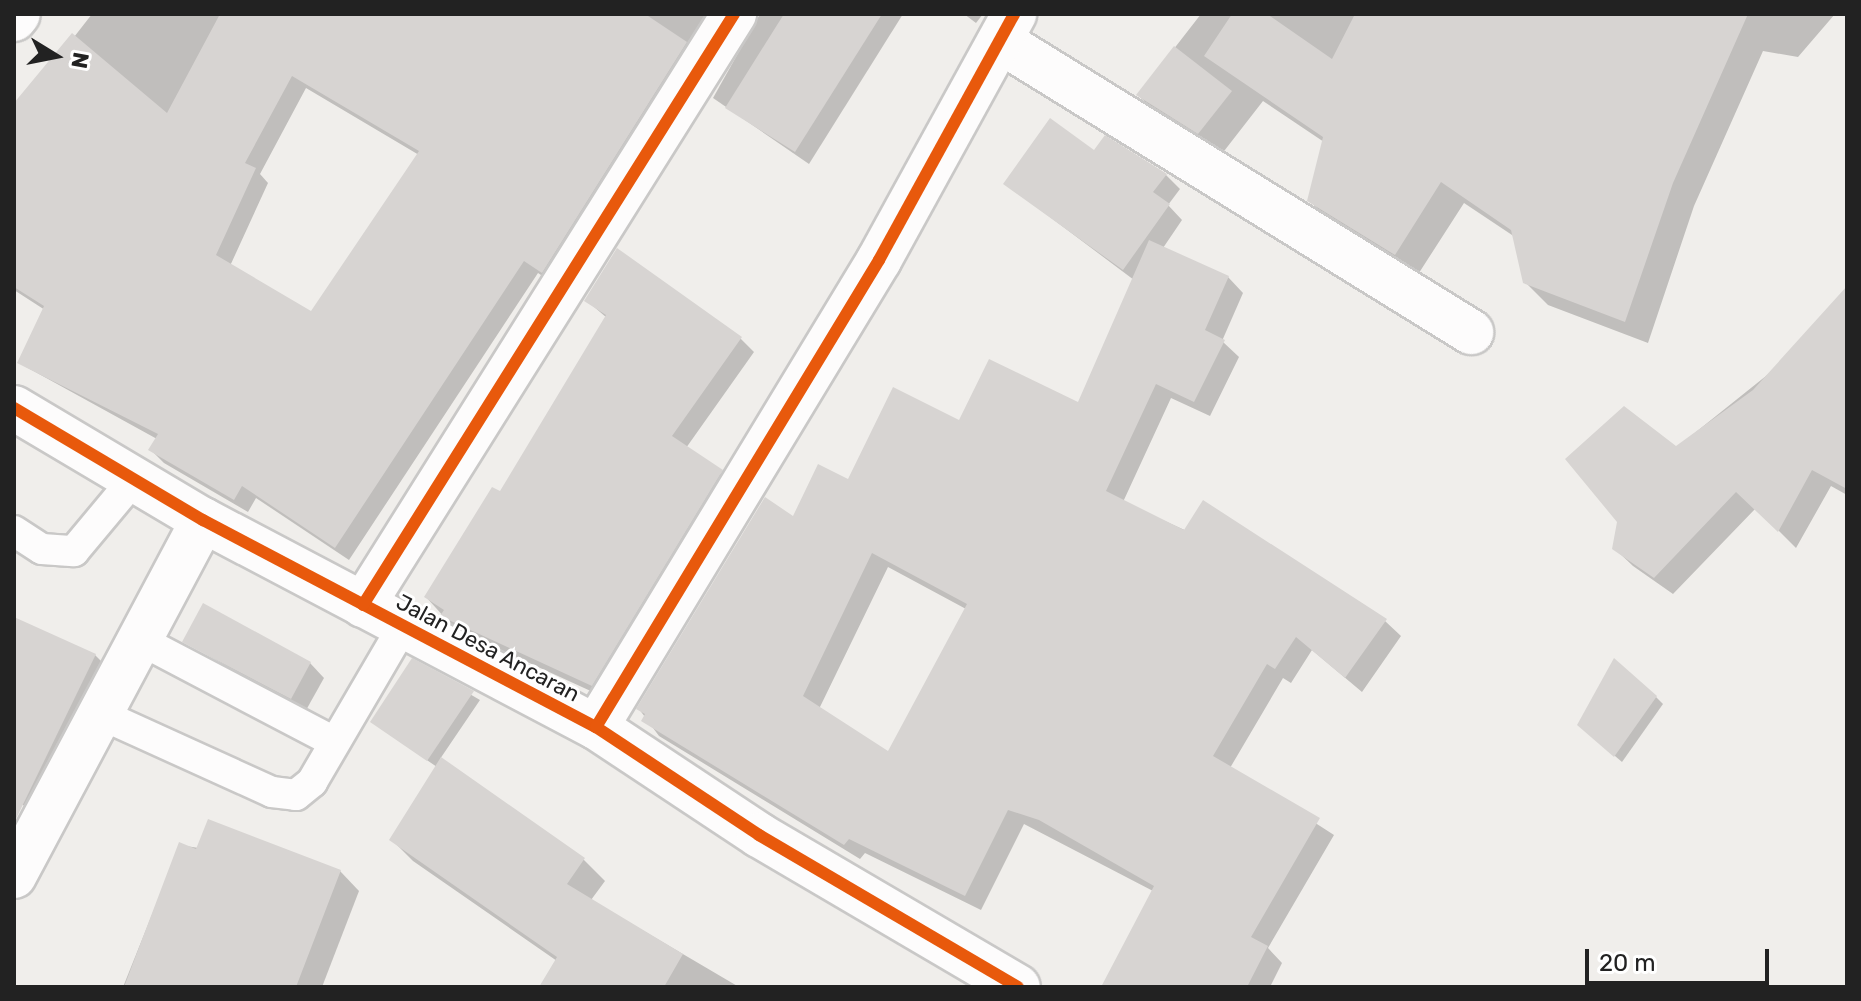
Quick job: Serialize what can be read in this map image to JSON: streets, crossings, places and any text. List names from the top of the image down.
{
  "streets": {
    "street": ["Jalan Desa Ancaran"]
  },
  "scale_bar": "20 m",
  "north": "right"
}
